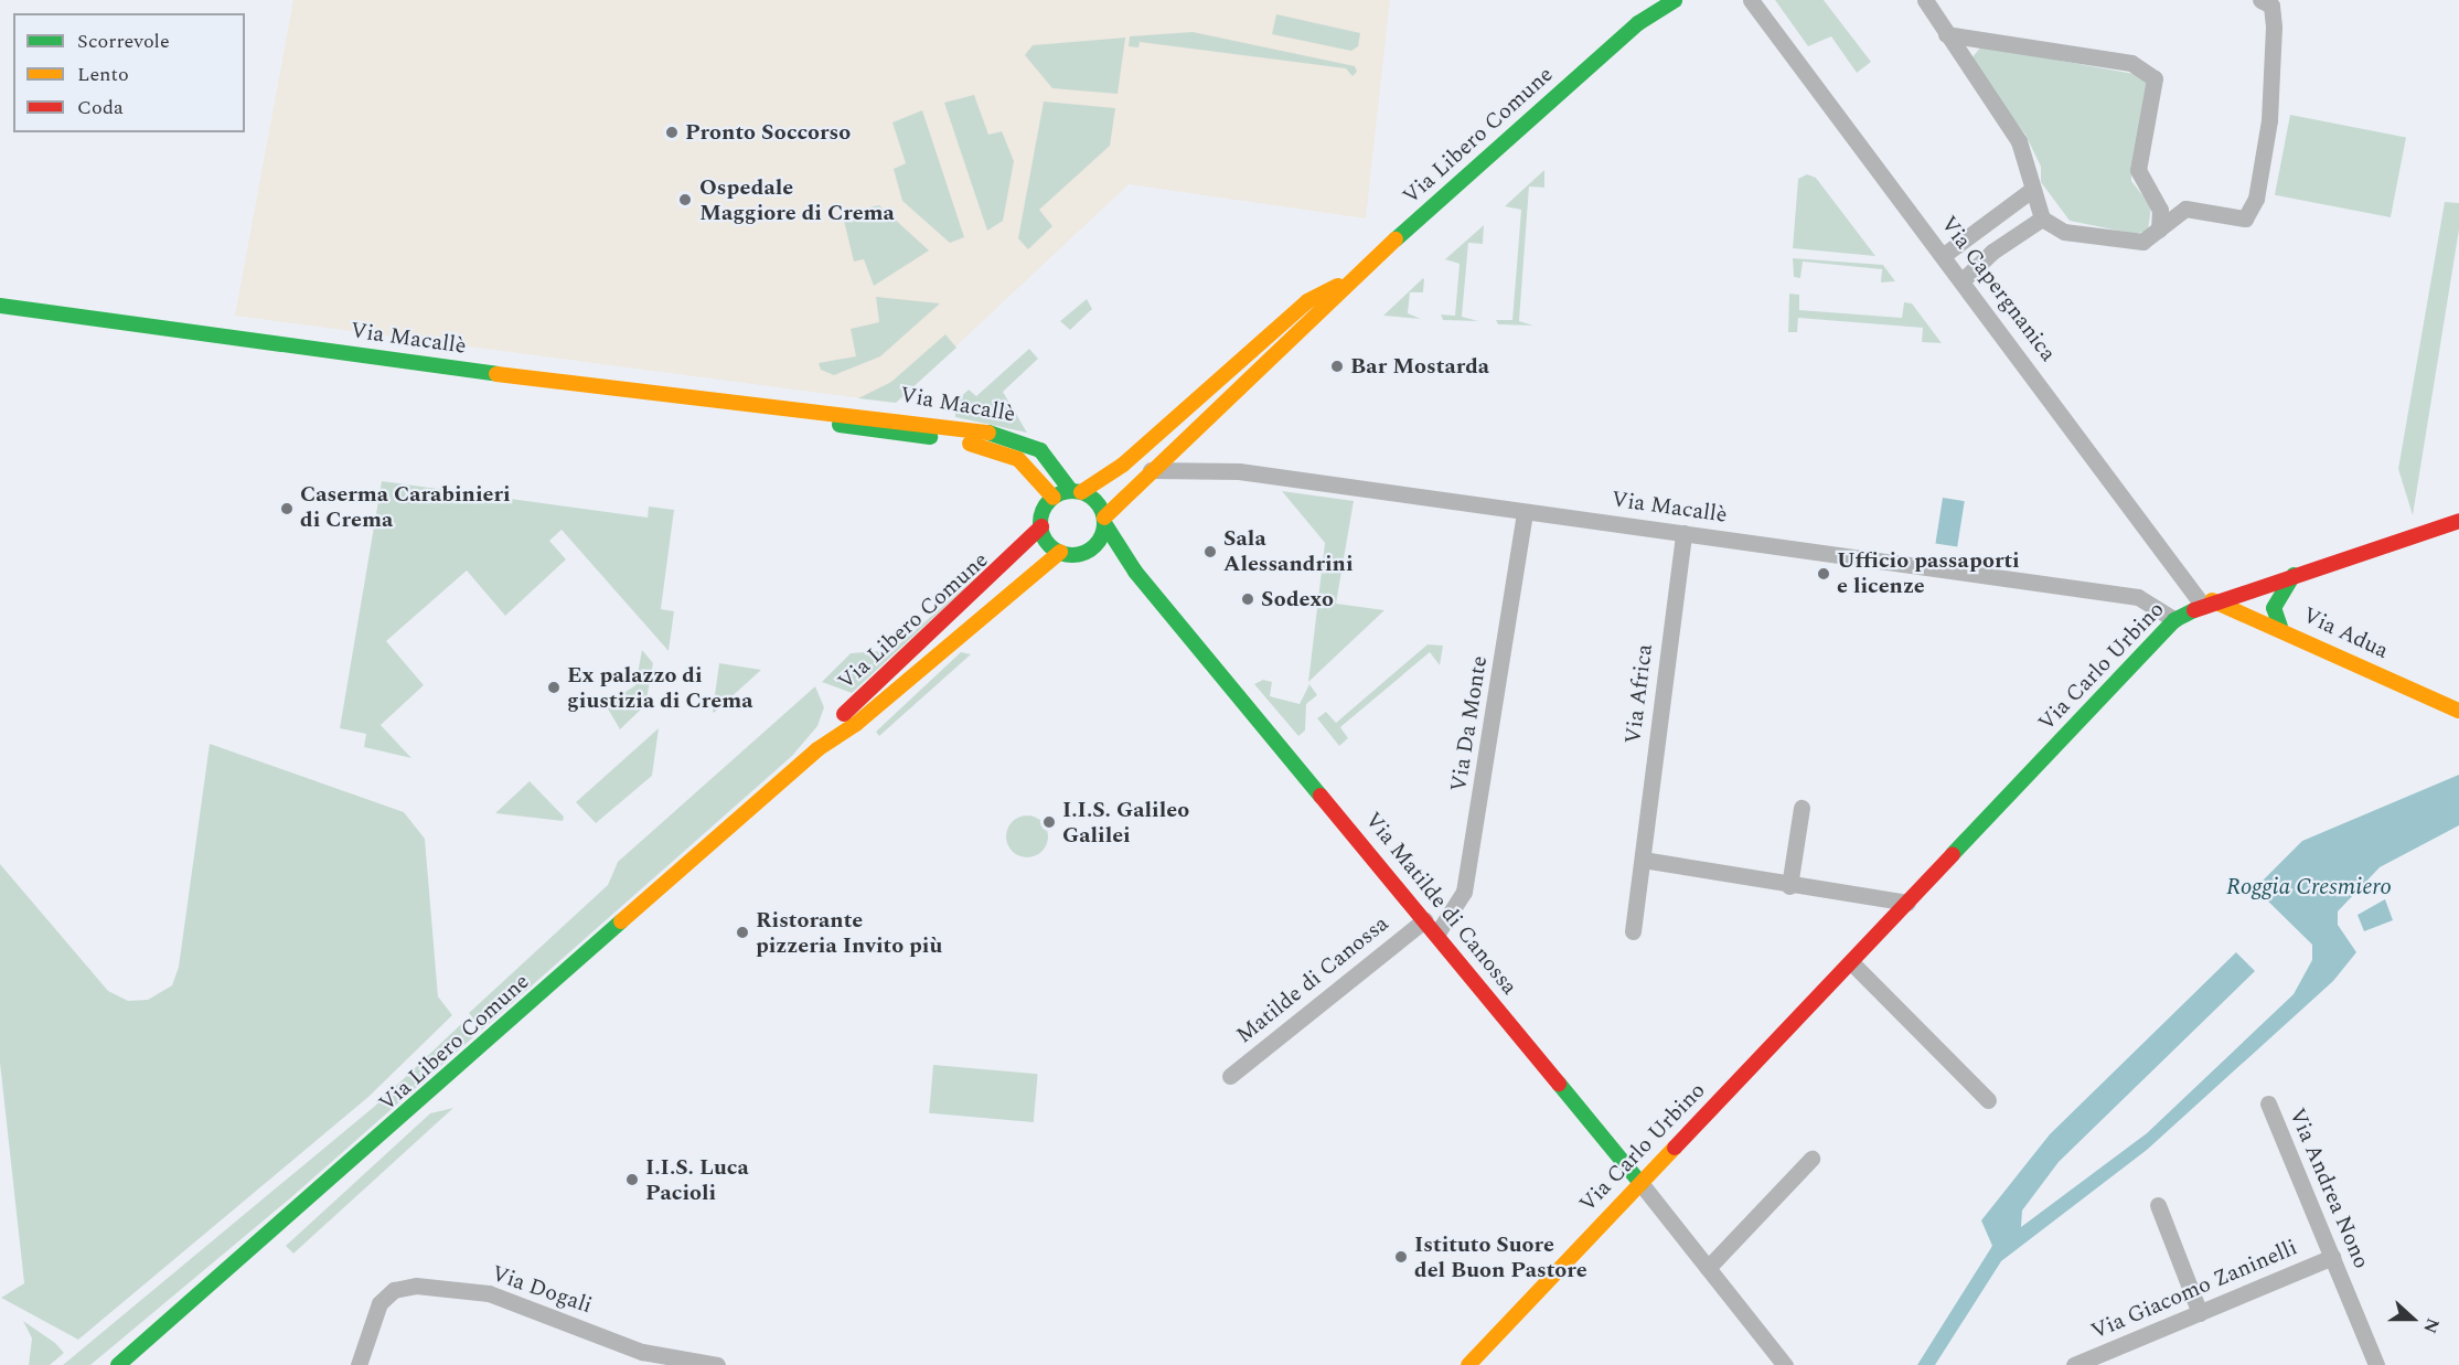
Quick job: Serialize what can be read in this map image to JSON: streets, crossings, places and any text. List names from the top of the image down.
{
  "streets": {
    "street": [
      "Via Libero Comune",
      "Via Capergnanica",
      "Via Macallè",
      "Via Adua",
      "Via Carlo Urbino",
      "Via Africa",
      "Via Da Monte",
      "Via Matilde di Canossa",
      "Matilde di Canossa",
      "Via Andrea Nono",
      "Via Dogali",
      "Via Giacomo Zaninelli"
    ]
  },
  "crossings": [
    ["Via Libero Comune", "Via Macallè"],
    ["Via Libero Comune", "Via Matilde di Canossa"],
    ["Via Capergnanica", "Via Adua"],
    ["Via Capergnanica", "Via Carlo Urbino"],
    ["Via Macallè", "Via Carlo Urbino"],
    ["Via Macallè", "Via Africa"],
    ["Via Macallè", "Via Da Monte"],
    ["Via Macallè", "Via Matilde di Canossa"],
    ["Via Adua", "Via Carlo Urbino"],
    ["Via Carlo Urbino", "Via Matilde di Canossa"],
    ["Via Da Monte", "Via Matilde di Canossa"],
    ["Via Matilde di Canossa", "Matilde di Canossa"],
    ["Via Andrea Nono", "Via Giacomo Zaninelli"]
  ],
  "water": ["Roggia Cresmiero"],
  "places": [
    "Pronto Soccorso",
    "Ospedale Maggiore di Crema",
    "Bar Mostarda",
    "Caserma Carabinieri di Crema",
    "Sala Alessandrini",
    "Ufficio passaporti e licenze",
    "Sodexo",
    "Ex palazzo di giustizia di Crema",
    "I.I.S. Galileo Galilei",
    "Ristorante pizzeria Invito più",
    "I.I.S. Luca Pacioli",
    "Istituto Suore del Buon Pastore"
  ],
  "legend": ["Scorrevole", "Lento", "Coda"],
  "north": "right"
}
